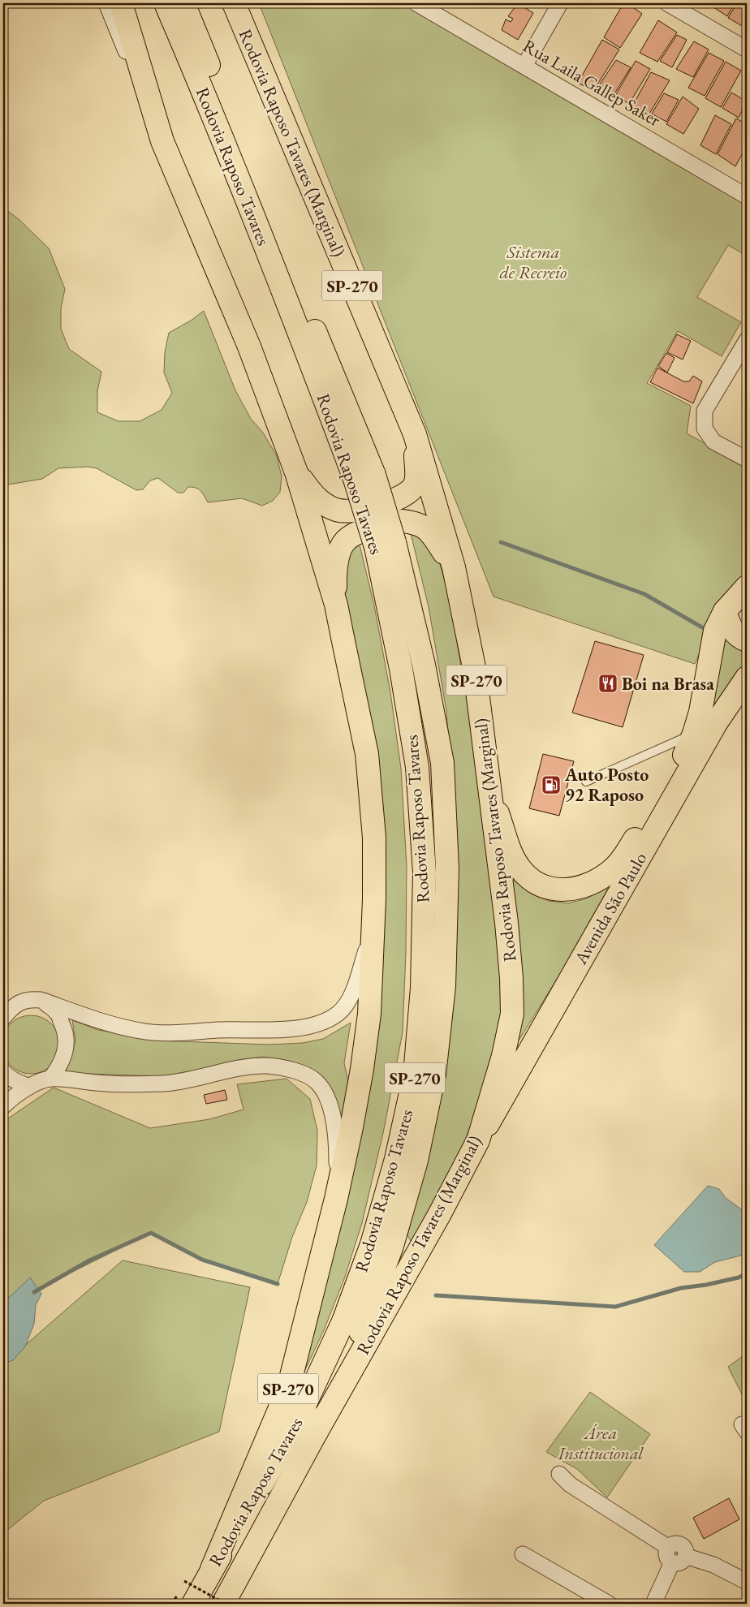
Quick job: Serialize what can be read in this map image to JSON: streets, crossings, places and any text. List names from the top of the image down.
{
  "streets": {
    "main road": [
      "Rodovia Raposo Tavares (Marginal)",
      "Rodovia Raposo Tavares",
      "SP-270",
      "Avenida São Paulo"
    ],
    "street": ["Rua Laila Gallep Saker"]
  },
  "crossings": [
    ["Rodovia Raposo Tavares (Marginal)", "Rodovia Raposo Tavares"],
    ["Rodovia Raposo Tavares (Marginal)", "Avenida São Paulo"],
    ["Rodovia Raposo Tavares", "SP-270"]
  ],
  "parks": ["Sistema de Recreio", "Área Institucional"],
  "places": {
    "restaurant": ["Boi na Brasa"],
    "fuel station": ["Auto Posto 92 Raposo"]
  }
}
